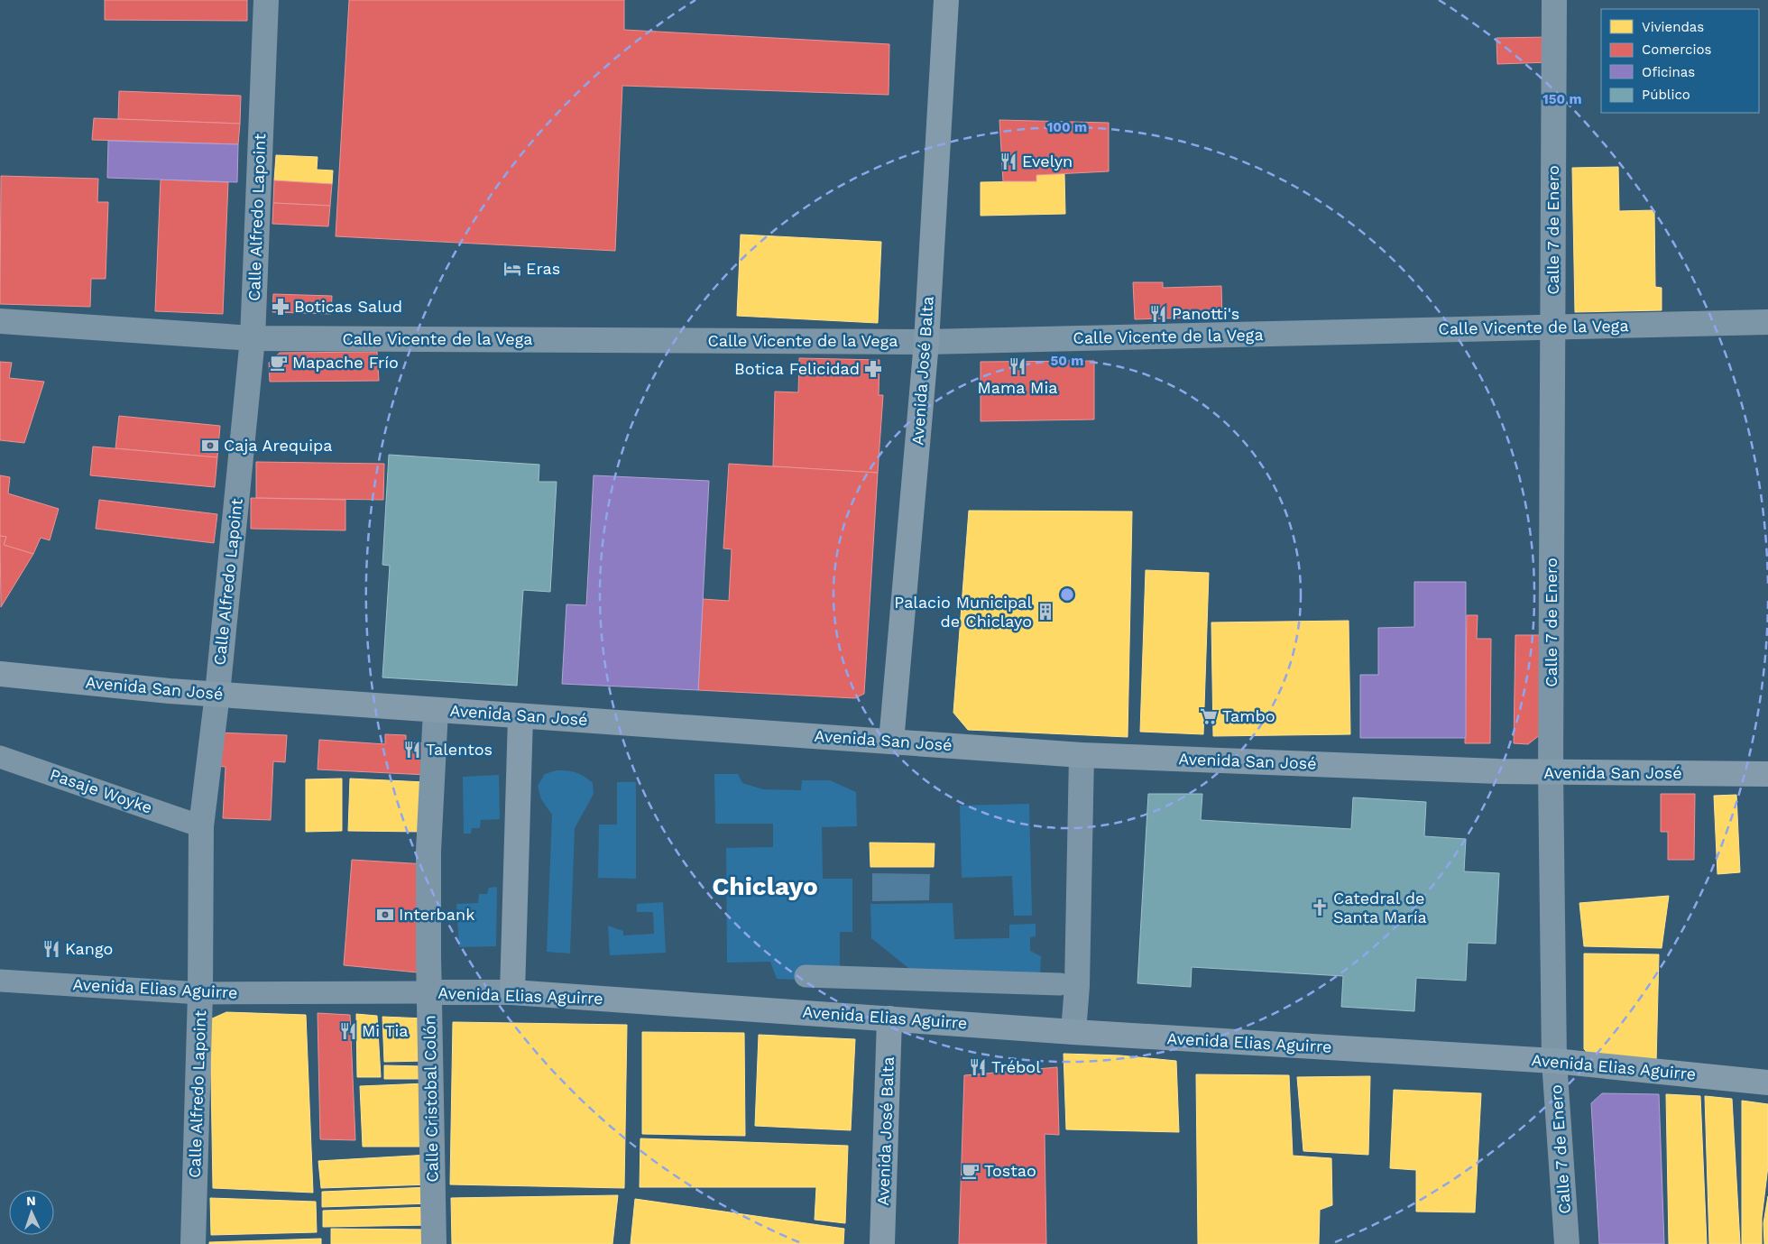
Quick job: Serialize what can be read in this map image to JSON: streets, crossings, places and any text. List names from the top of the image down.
{
  "streets": {
    "main road": ["Avenida José Balta", "Avenida San José", "Avenida Elias Aguirre"],
    "street": [
      "Calle Alfredo Lapoint",
      "Calle 7 de Enero",
      "Calle Vicente de la Vega",
      "Pasaje Woyke",
      "Calle Cristobal Colón"
    ]
  },
  "crossings": [
    ["Calle Alfredo Lapoint", "Calle Vicente de la Vega"],
    ["Calle Alfredo Lapoint", "Avenida San José"],
    ["Calle Alfredo Lapoint", "Pasaje Woyke"],
    ["Calle Alfredo Lapoint", "Avenida Elias Aguirre"],
    ["Calle 7 de Enero", "Calle Vicente de la Vega"],
    ["Calle 7 de Enero", "Avenida San José"],
    ["Calle 7 de Enero", "Avenida Elias Aguirre"],
    ["Calle Vicente de la Vega", "Avenida José Balta"],
    ["Avenida José Balta", "Avenida San José"],
    ["Avenida José Balta", "Avenida Elias Aguirre"],
    ["Avenida San José", "Calle Cristobal Colón"],
    ["Avenida Elias Aguirre", "Calle Cristobal Colón"]
  ],
  "districts": ["Chiclayo"],
  "places": {
    "restaurant": [
      "Evelyn",
      "Panotti's",
      "Mama Mia",
      "Talentos",
      "Kango",
      "Mi Tia",
      "Trébol"
    ],
    "hotel": ["Eras"],
    "pharmacy": ["Boticas Salud", "Botica Felicidad"],
    "cafe": ["Mapache Frío", "Tostao"],
    "bank": ["Caja Arequipa", "Interbank"],
    "building": ["Palacio Municipal de Chiclayo"],
    "supermarket": ["Tambo"],
    "church": ["Catedral de Santa María"]
  },
  "legend": [
    "Viviendas",
    "Comercios",
    "Oficinas",
    "Público"
  ],
  "north": "top",
  "rings": ["150 m", "100 m", "50 m"]
}
